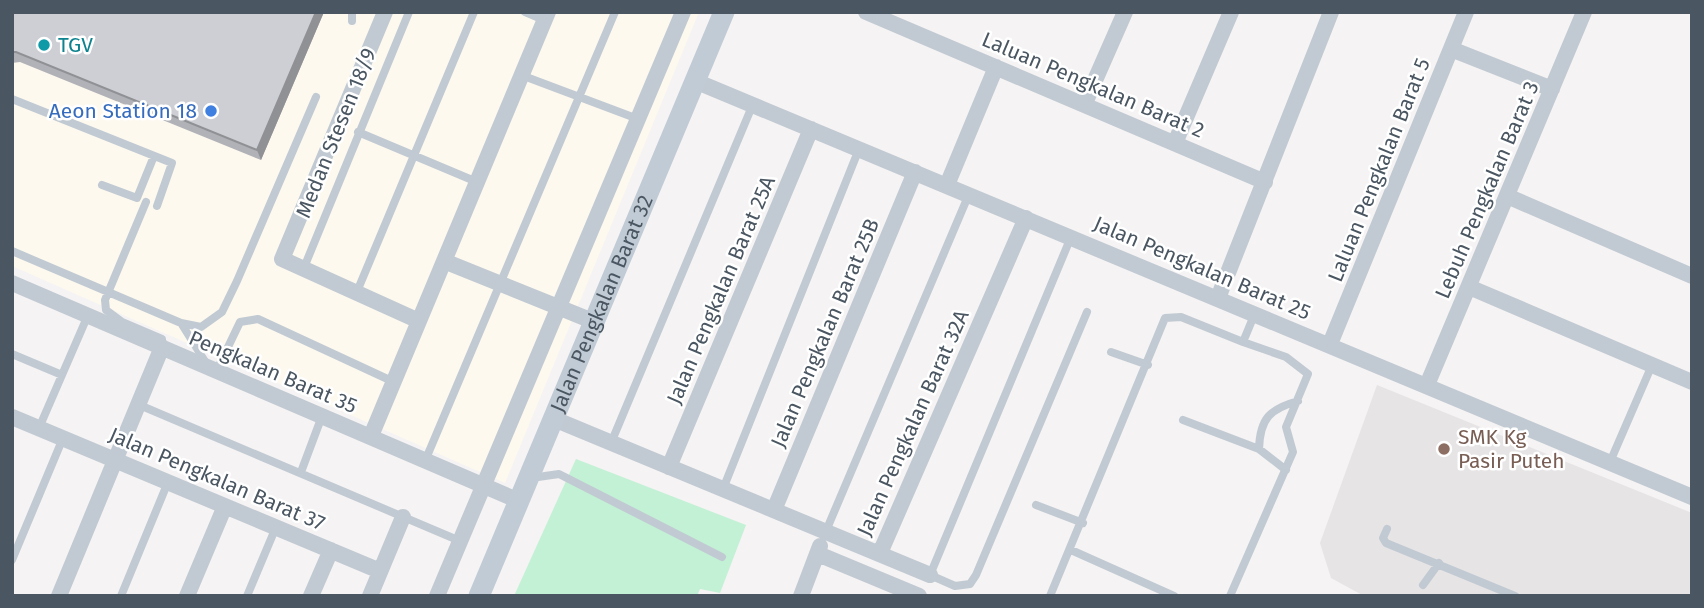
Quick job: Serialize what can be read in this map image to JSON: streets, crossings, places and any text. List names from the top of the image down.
{
  "streets": {
    "street": [
      "Laluan Pengkalan Barat 2",
      "Medan Stesen 18/9",
      "Laluan Pengkalan Barat 5",
      "Lebuh Pengkalan Barat 3",
      "Jalan Pengkalan Barat 25",
      "Jalan Pengkalan Barat 25A",
      "Jalan Pengkalan Barat 32",
      "Jalan Pengkalan Barat 25B",
      "Pengkalan Barat 35",
      "Jalan Pengkalan Barat 32A",
      "Jalan Pengkalan Barat 37"
    ]
  },
  "crossings": [
    ["Laluan Pengkalan Barat 5", "Jalan Pengkalan Barat 25"],
    ["Lebuh Pengkalan Barat 3", "Jalan Pengkalan Barat 25"],
    ["Jalan Pengkalan Barat 25", "Jalan Pengkalan Barat 25A"],
    ["Jalan Pengkalan Barat 25", "Jalan Pengkalan Barat 32"],
    ["Jalan Pengkalan Barat 25", "Jalan Pengkalan Barat 25B"],
    ["Jalan Pengkalan Barat 25", "Jalan Pengkalan Barat 32A"],
    ["Jalan Pengkalan Barat 25A", "Jalan Pengkalan Barat 32A"],
    ["Jalan Pengkalan Barat 32", "Pengkalan Barat 35"],
    ["Jalan Pengkalan Barat 32", "Jalan Pengkalan Barat 32A"],
    ["Jalan Pengkalan Barat 25B", "Jalan Pengkalan Barat 32A"]
  ],
  "places": ["TGV", "Aeon Station 18", "SMK Kg Pasir Puteh"]
}
